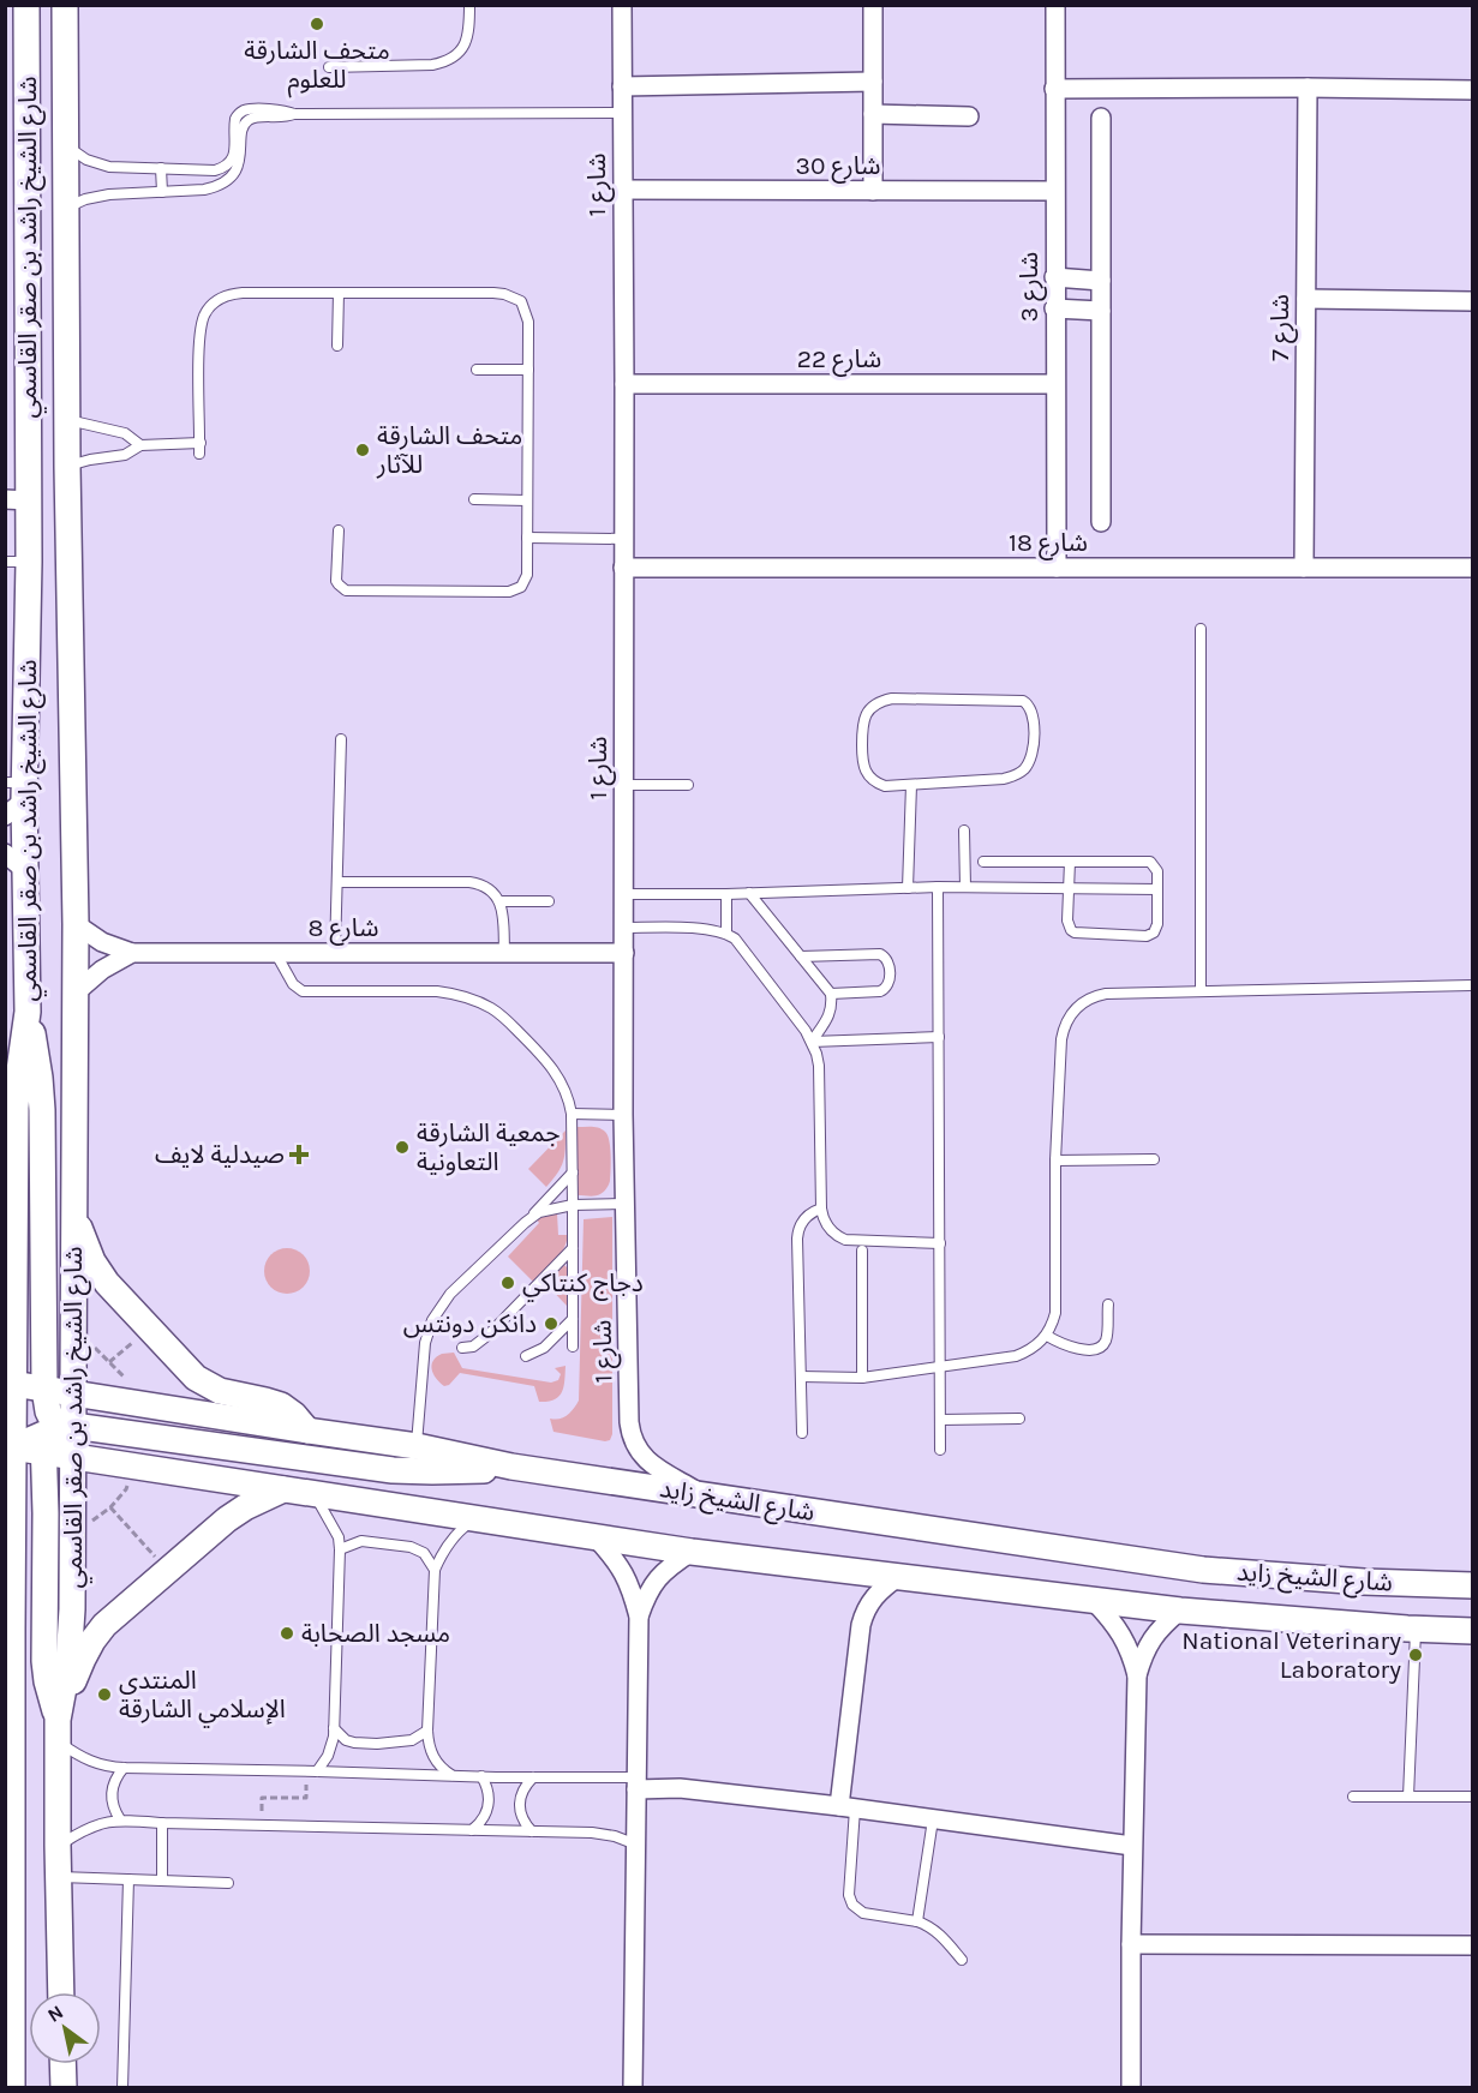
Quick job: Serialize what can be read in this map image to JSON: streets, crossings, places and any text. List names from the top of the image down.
{
  "streets": {
    "main road": ["شارع الشيخ راشد بن صقر القاسمي", "شارع الشيخ زايد"],
    "street": [
      "شارع 30",
      "شارع 1",
      "شارع 3",
      "شارع 7",
      "شارع 22",
      "شارع 18",
      "شارع 8"
    ]
  },
  "crossings": [
    ["شارع 30", "شارع 1"],
    ["شارع 30", "شارع 3"],
    ["شارع 1", "شارع 22"],
    ["شارع 1", "شارع 18"],
    ["شارع 1", "شارع 8"],
    ["شارع 1", "شارع الشيخ زايد"],
    ["شارع الشيخ راشد بن صقر القاسمي", "شارع 8"],
    ["شارع الشيخ راشد بن صقر القاسمي", "شارع الشيخ زايد"],
    ["شارع 3", "شارع 22"],
    ["شارع 3", "شارع 18"],
    ["شارع 7", "شارع 18"]
  ],
  "places": {
    "other": [
      "متحف الشارقة للعلوم",
      "متحف الشارقة للآثار",
      "جمعية الشارقة التعاونية",
      "دجاج كنتاكي",
      "دانكن دونتس",
      "مسجد الصحابة",
      "National Veterinary Laboratory",
      "المنتدى الإسلامي الشارقة"
    ],
    "health": ["صيدلية لايف"]
  },
  "north": "top left"
}
